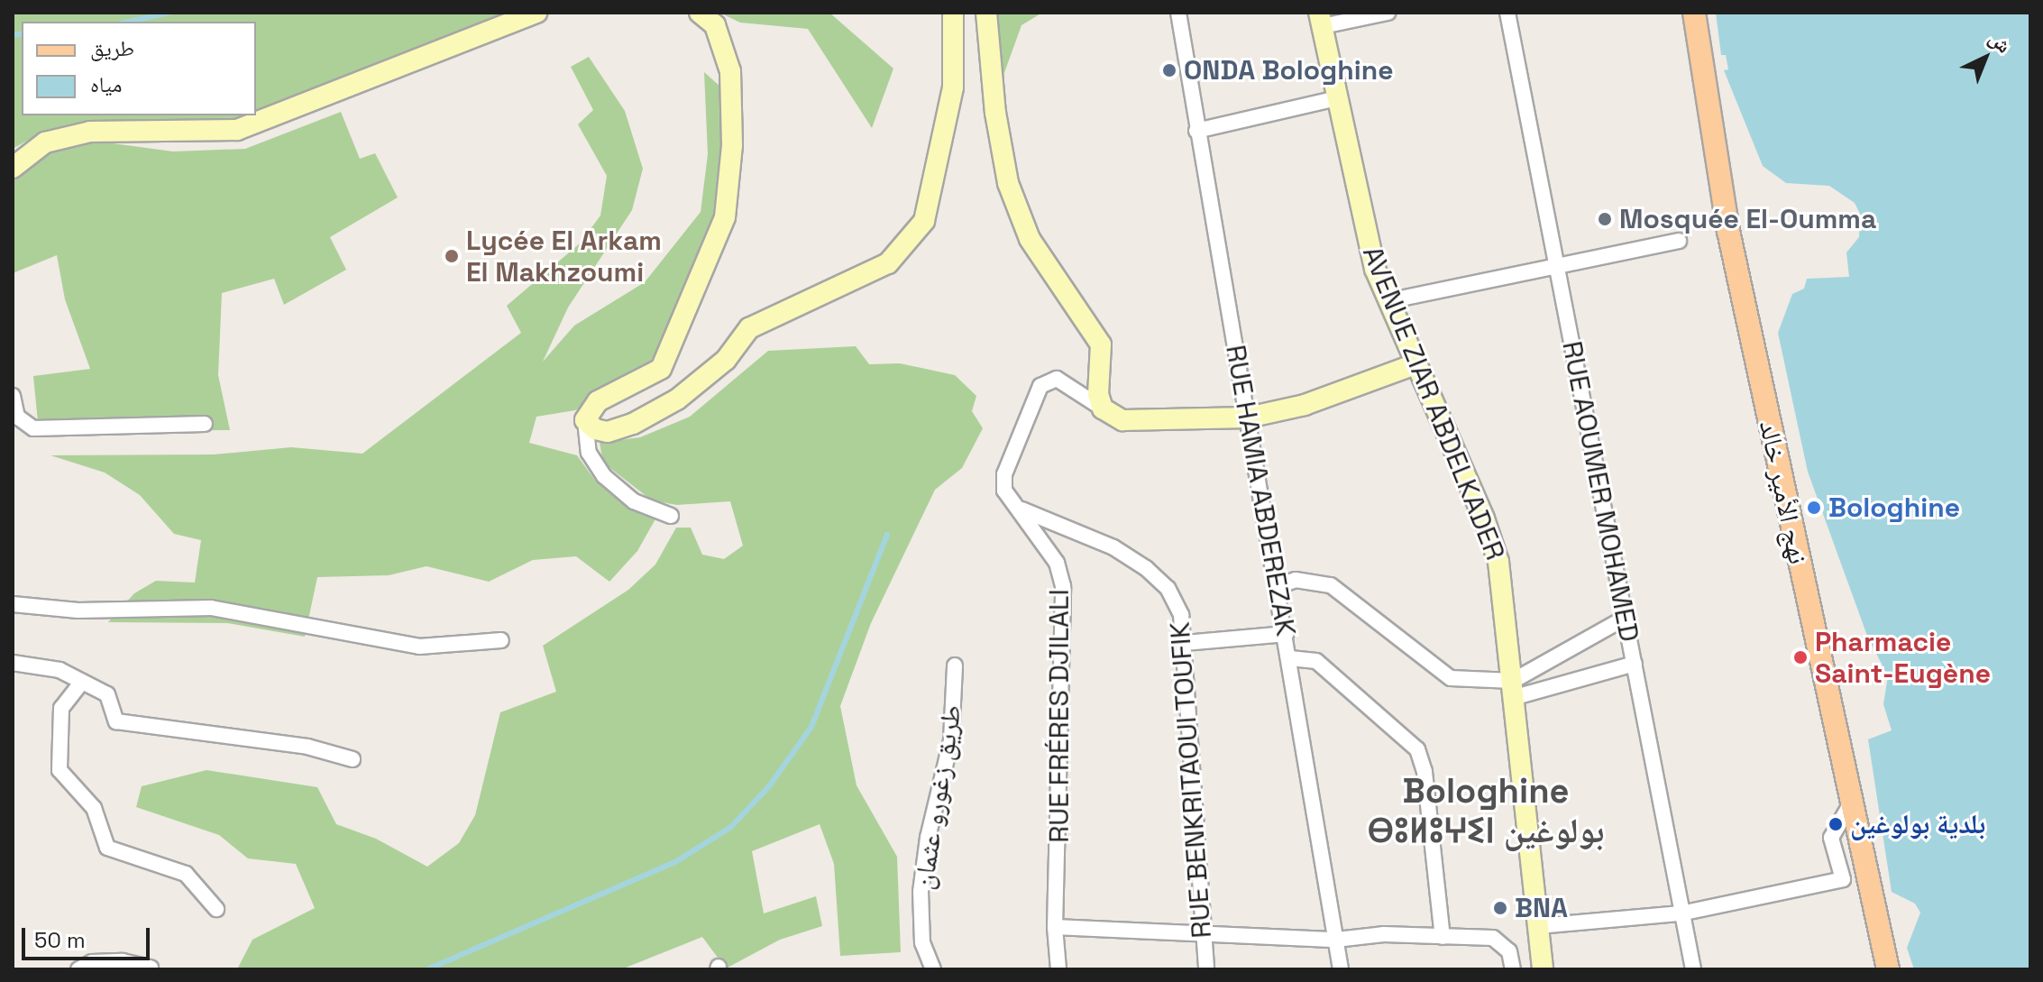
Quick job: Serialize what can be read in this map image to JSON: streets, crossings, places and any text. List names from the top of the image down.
{
  "streets": {
    "main road": ["نهج الأمير خالد"],
    "street": [
      "AVENUE ZIAR ABDELKADER",
      "RUE HAMIA ABDEREZAK",
      "RUE AOUMER MOHAMED",
      "RUE FRÉRES DJILALI",
      "RUE BENKRITAOUI TOUFIK",
      "طريق زغورو عثمان"
    ]
  },
  "crossings": [
    ["RUE FRÉRES DJILALI", "RUE BENKRITAOUI TOUFIK"]
  ],
  "districts": ["Bologhine ⴱⵓⵍⵓⵖⵉⵏ بولوغين"],
  "places": [
    "ONDA Bologhine",
    "Mosquée El-Oumma",
    "Lycée El Arkam El Makhzoumi",
    "Bologhine",
    "Pharmacie Saint-Eugène",
    "بلدية بولوغين",
    "BNA"
  ],
  "legend": ["طريق", "مياه"],
  "scale_bar": "50 m",
  "north": "top right"
}
